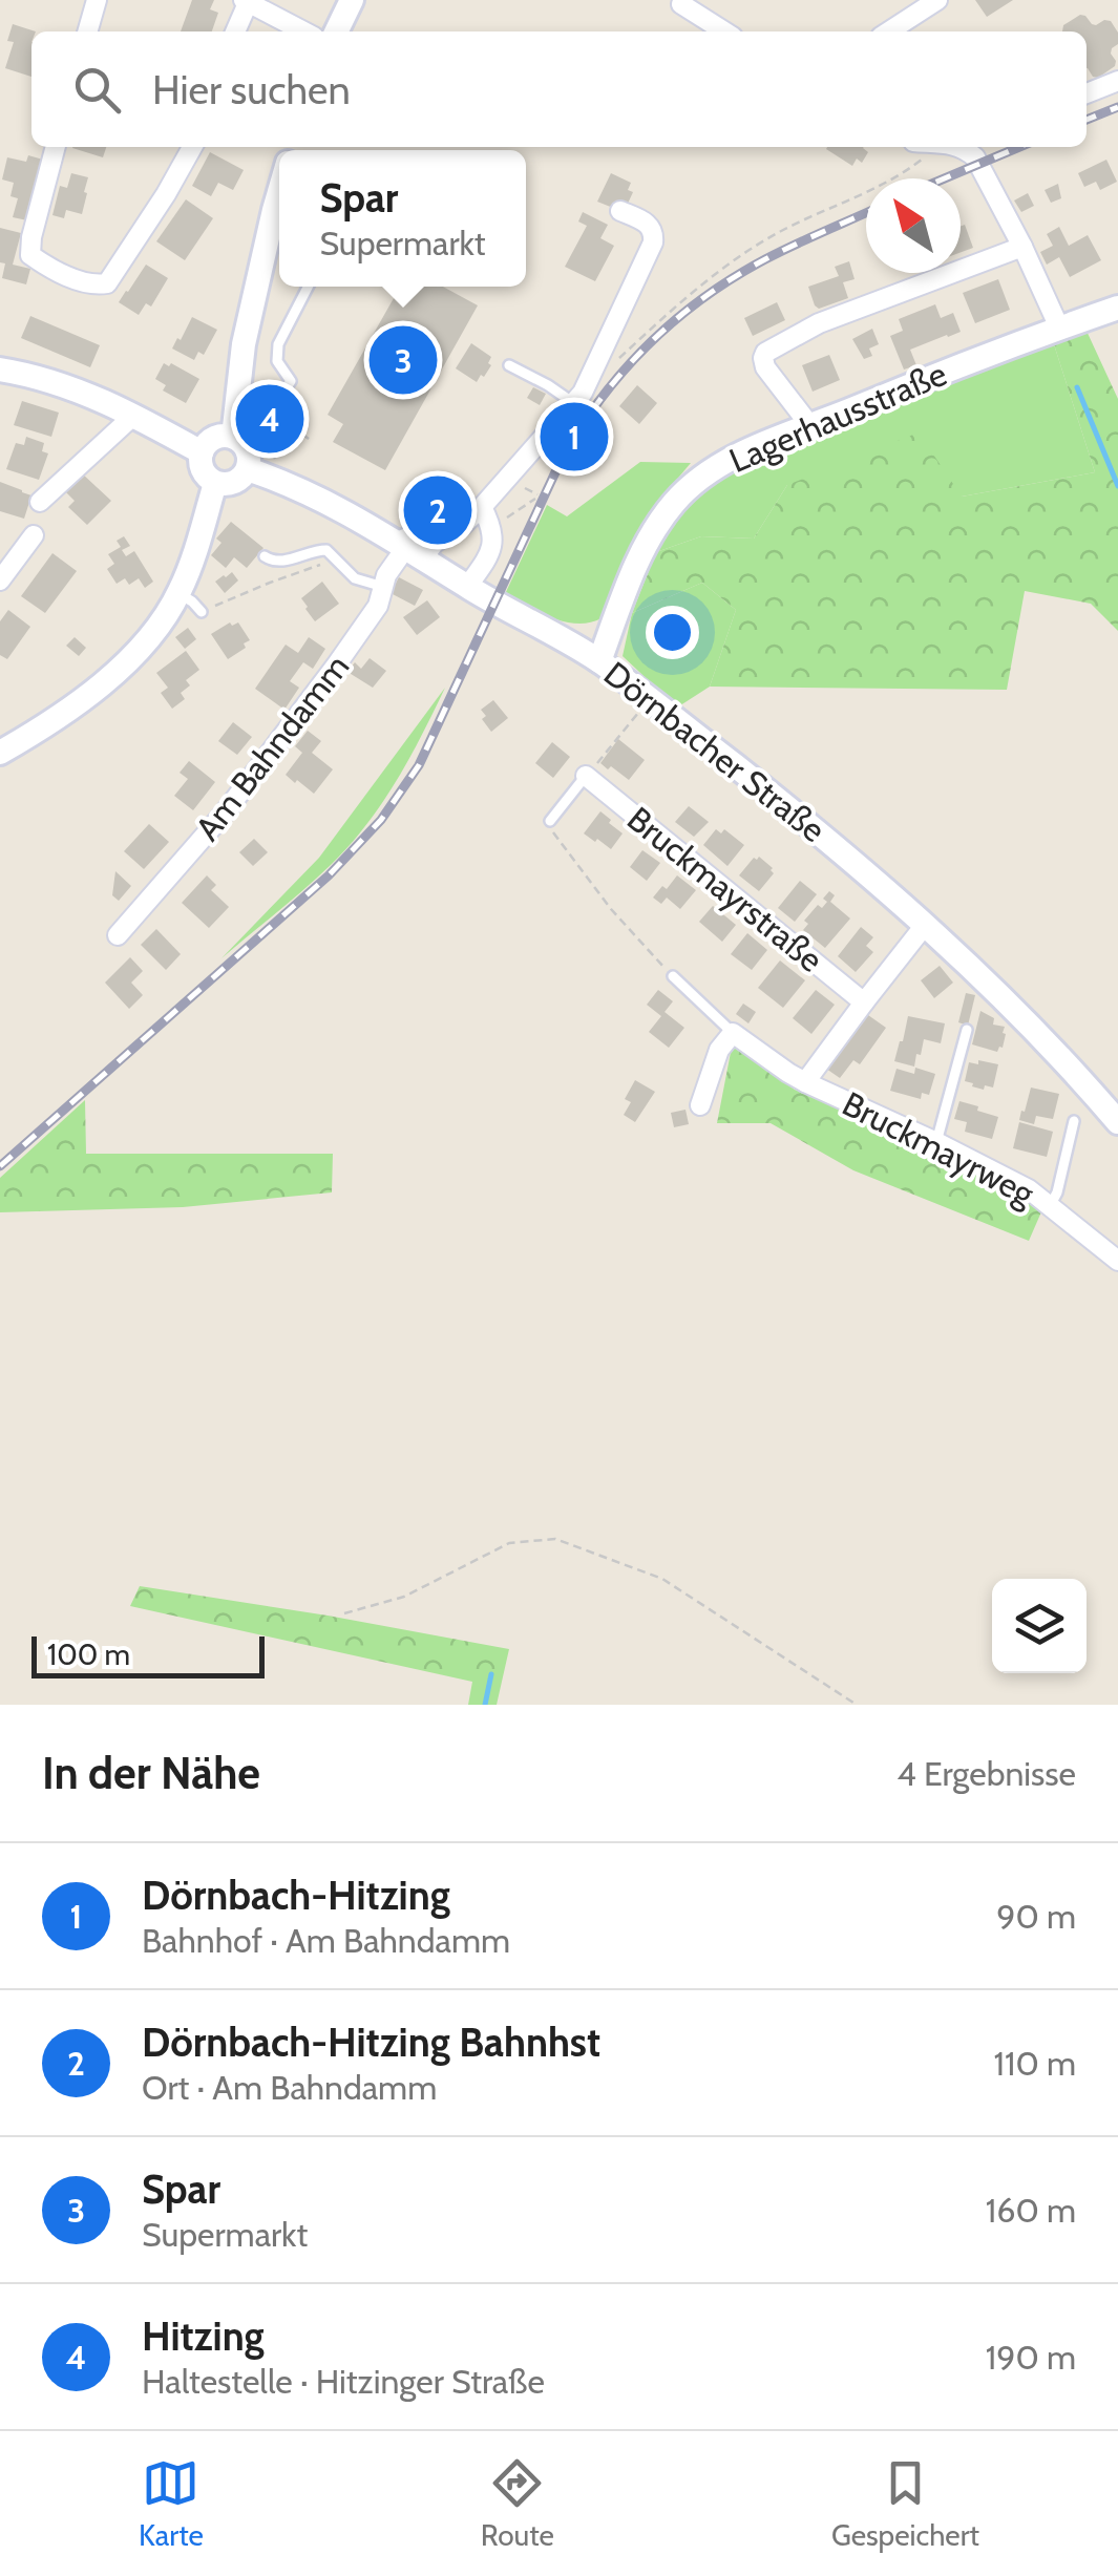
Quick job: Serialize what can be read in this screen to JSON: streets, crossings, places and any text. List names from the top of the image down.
{
  "streets": {
    "street": [
      "Lagerhausstraße",
      "Am Bahndamm",
      "Dörnbacher Straße",
      "Bruckmayrstraße",
      "Bruckmayrweg"
    ]
  },
  "crossings": [
    ["Lagerhausstraße", "Dörnbacher Straße"],
    ["Am Bahndamm", "Dörnbacher Straße"]
  ],
  "scale_bar": "100 m",
  "north": "top left",
  "page": {
    "search": "Hier suchen",
    "popup": ["Spar", "Supermarkt"],
    "pins": [
      "3",
      "4",
      "1",
      "2"
    ],
    "scale": "100 m",
    "heading": ["In der Nähe", "4 Ergebnisse"],
    "list": [
      {
        "mark": "1",
        "name": "Dörnbach-Hitzing",
        "note": "Bahnhof · Am Bahndamm",
        "value": "90 m"
      },
      {
        "mark": "2",
        "name": "Dörnbach-Hitzing Bahnhst",
        "note": "Ort · Am Bahndamm",
        "value": "110 m"
      },
      {
        "mark": "3",
        "name": "Spar",
        "note": "Supermarkt",
        "value": "160 m"
      },
      {
        "mark": "4",
        "name": "Hitzing",
        "note": "Haltestelle · Hitzinger Straße",
        "value": "190 m"
      }
    ],
    "nav": ["Karte", "Route", "Gespeichert"]
  }
}
